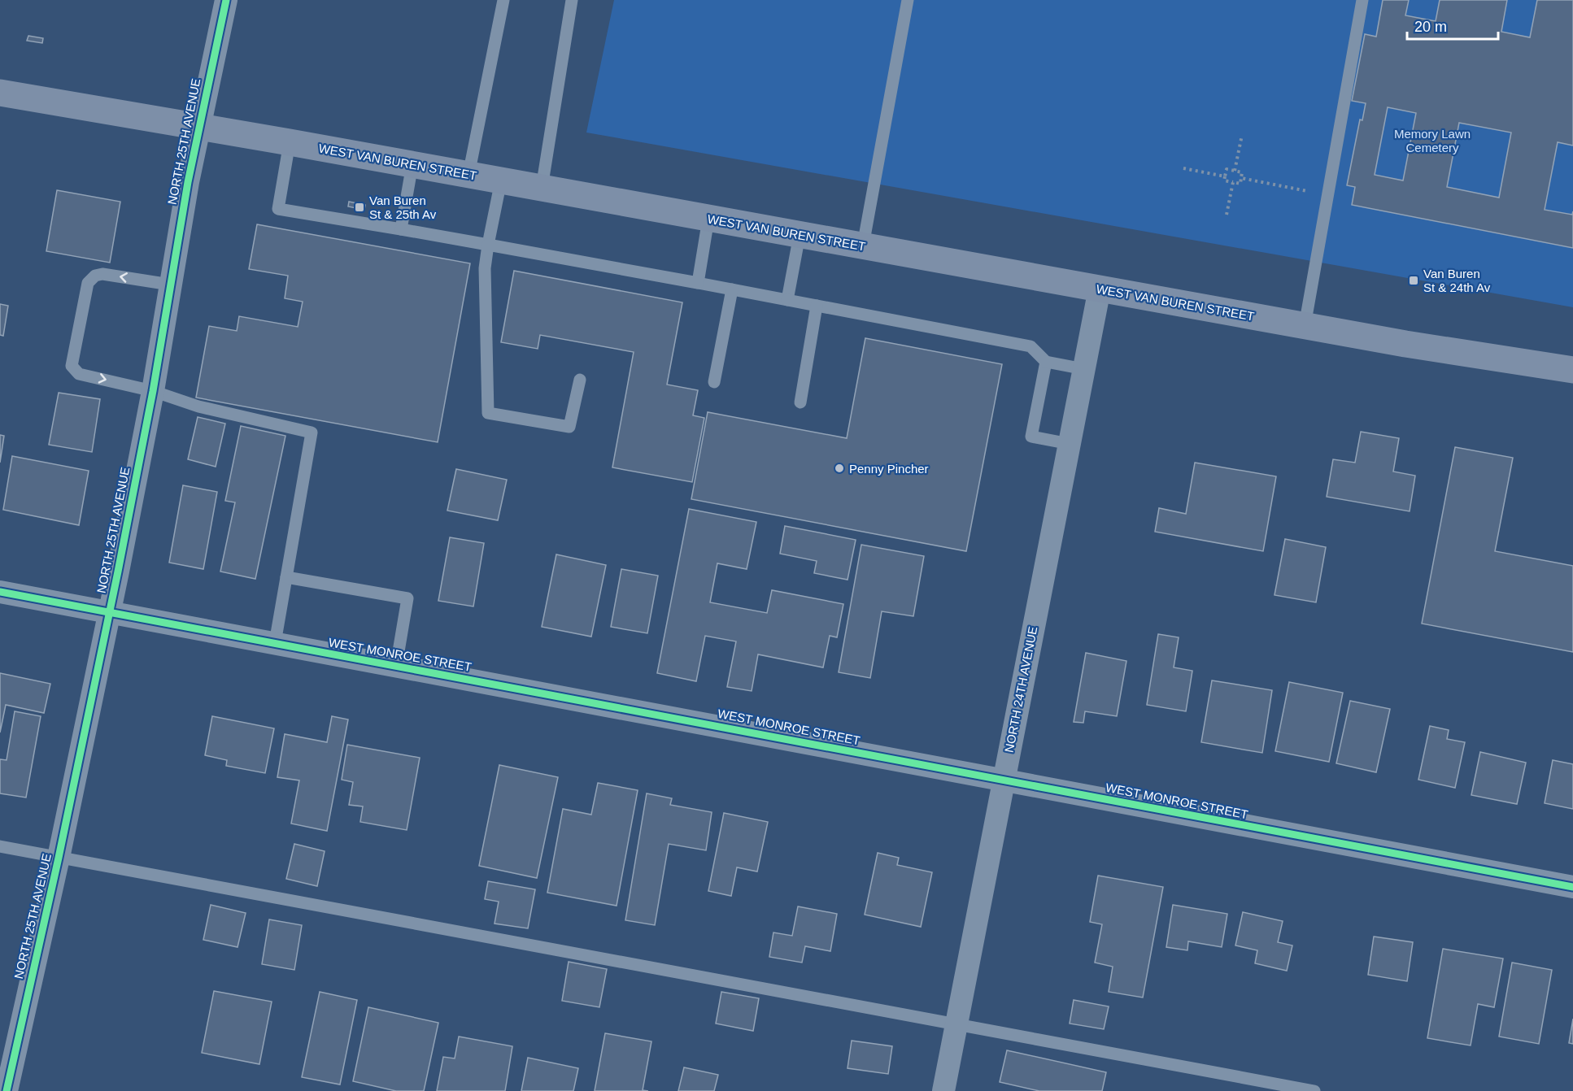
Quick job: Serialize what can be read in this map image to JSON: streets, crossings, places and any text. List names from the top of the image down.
{
  "streets": {
    "main road": ["WEST VAN BUREN STREET"],
    "street": ["NORTH 25TH AVENUE", "WEST MONROE STREET", "NORTH 24TH AVENUE"]
  },
  "crossings": [
    ["NORTH 25TH AVENUE", "WEST VAN BUREN STREET"],
    ["NORTH 25TH AVENUE", "WEST MONROE STREET"],
    ["WEST VAN BUREN STREET", "NORTH 24TH AVENUE"],
    ["WEST MONROE STREET", "NORTH 24TH AVENUE"]
  ],
  "parks": ["Memory Lawn Cemetery"],
  "places": {
    "transit": ["Van Buren St & 25th Av", "Van Buren St & 24th Av"],
    "other": ["Penny Pincher"]
  },
  "scale_bar": "20 m"
}
